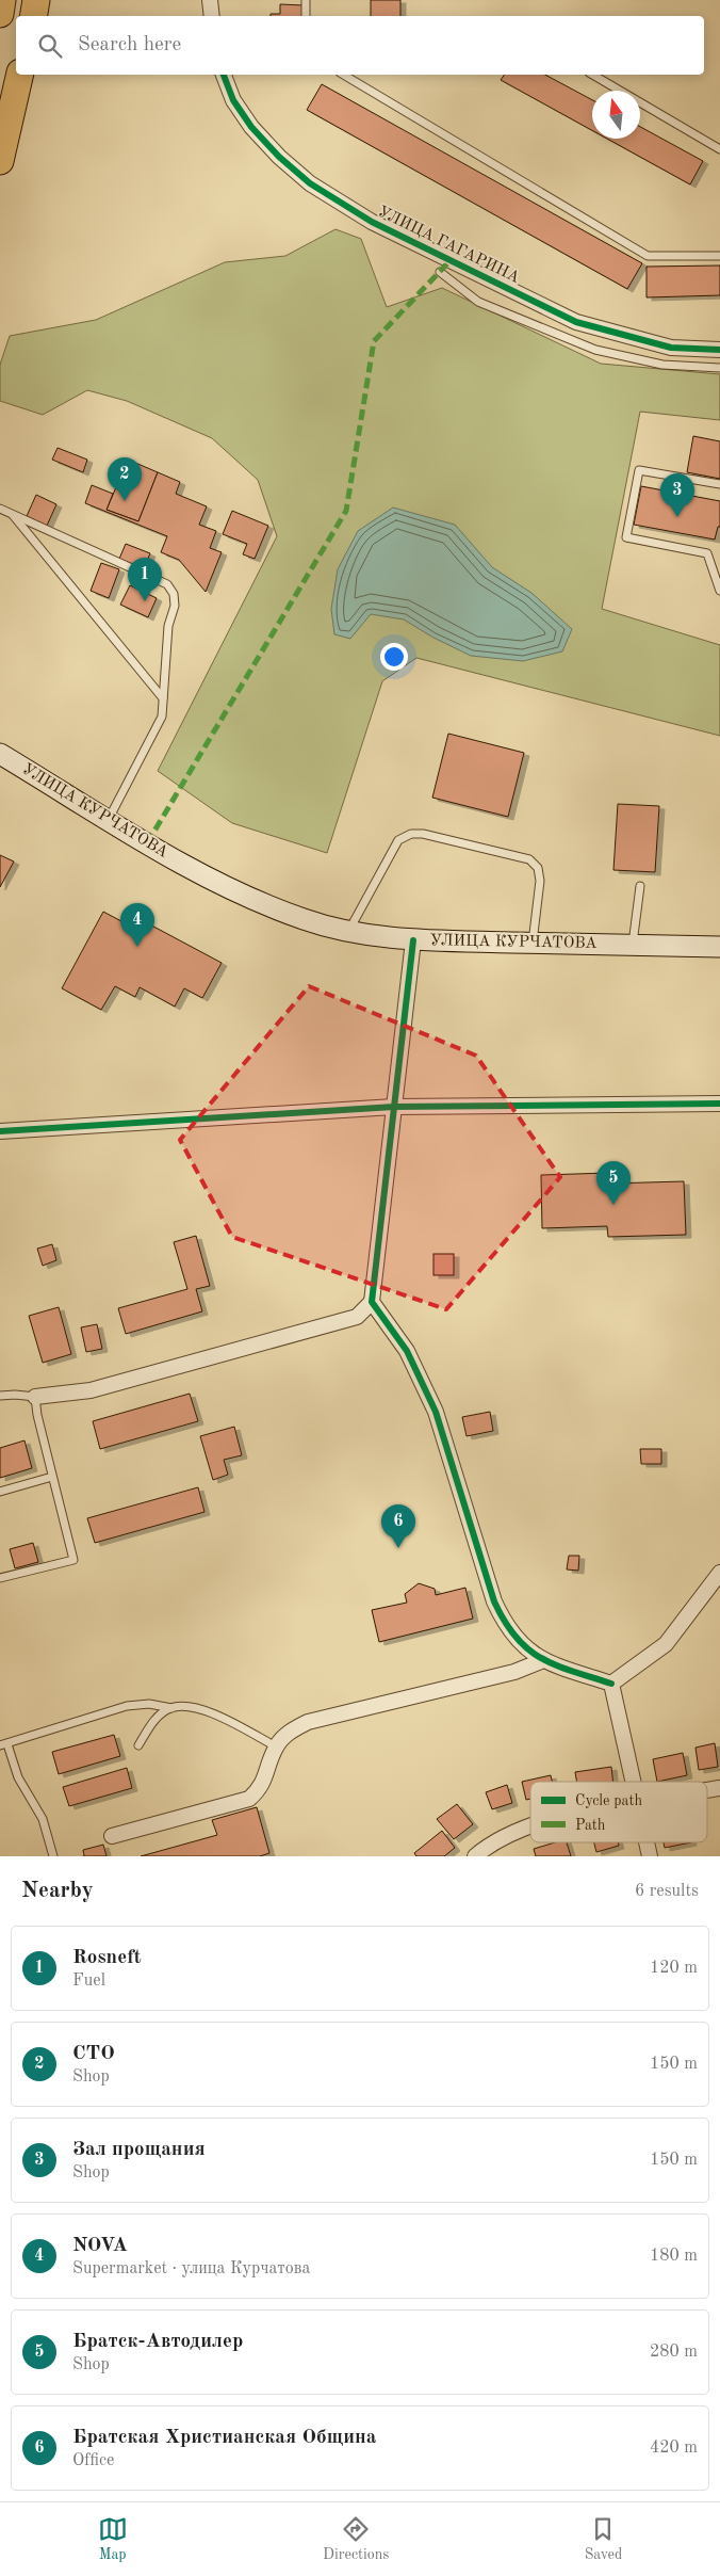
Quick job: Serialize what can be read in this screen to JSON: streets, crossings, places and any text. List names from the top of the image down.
{
  "streets": {
    "main road": ["УЛИЦА КУРЧАТОВА"],
    "street": ["УЛИЦА ГАГАРИНА"]
  },
  "legend": ["Cycle path", "Path"],
  "north": "top",
  "page": {
    "search": "Search here",
    "pins": [
      "2",
      "3",
      "1",
      "4",
      "5",
      "6"
    ],
    "heading": ["Nearby", "6 results"],
    "list": [
      {
        "mark": "1",
        "name": "Rosneft",
        "note": "Fuel",
        "value": "120 m"
      },
      {
        "mark": "2",
        "name": "СТО",
        "note": "Shop",
        "value": "150 m"
      },
      {
        "mark": "3",
        "name": "Зал прощания",
        "note": "Shop",
        "value": "150 m"
      },
      {
        "mark": "4",
        "name": "NOVA",
        "note": "Supermarket · улица Курчатова",
        "value": "180 m"
      },
      {
        "mark": "5",
        "name": "Братск-Автодилер",
        "note": "Shop",
        "value": "280 m"
      },
      {
        "mark": "6",
        "name": "Братская Христианская Община",
        "note": "Office",
        "value": "420 m"
      }
    ],
    "nav": ["Map", "Directions", "Saved"]
  }
}
